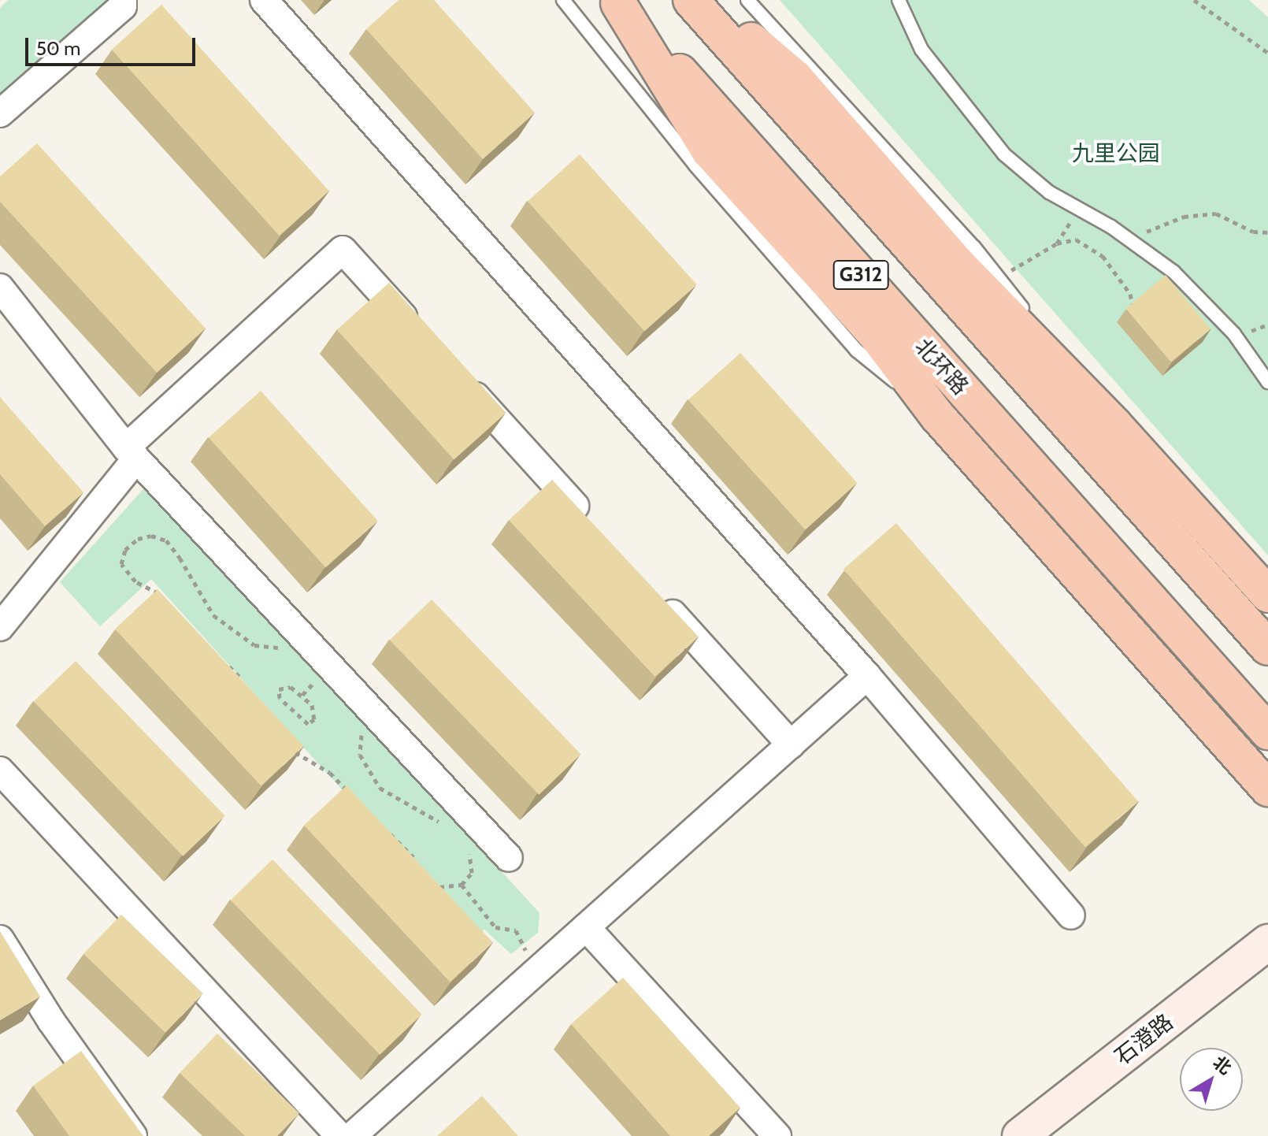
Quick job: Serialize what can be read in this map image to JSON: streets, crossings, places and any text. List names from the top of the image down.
{
  "streets": {
    "highway": ["G312", "北环路"],
    "street": ["石澄路"]
  },
  "parks": ["九里公园"],
  "scale_bar": "50 m",
  "north": "top right"
}
